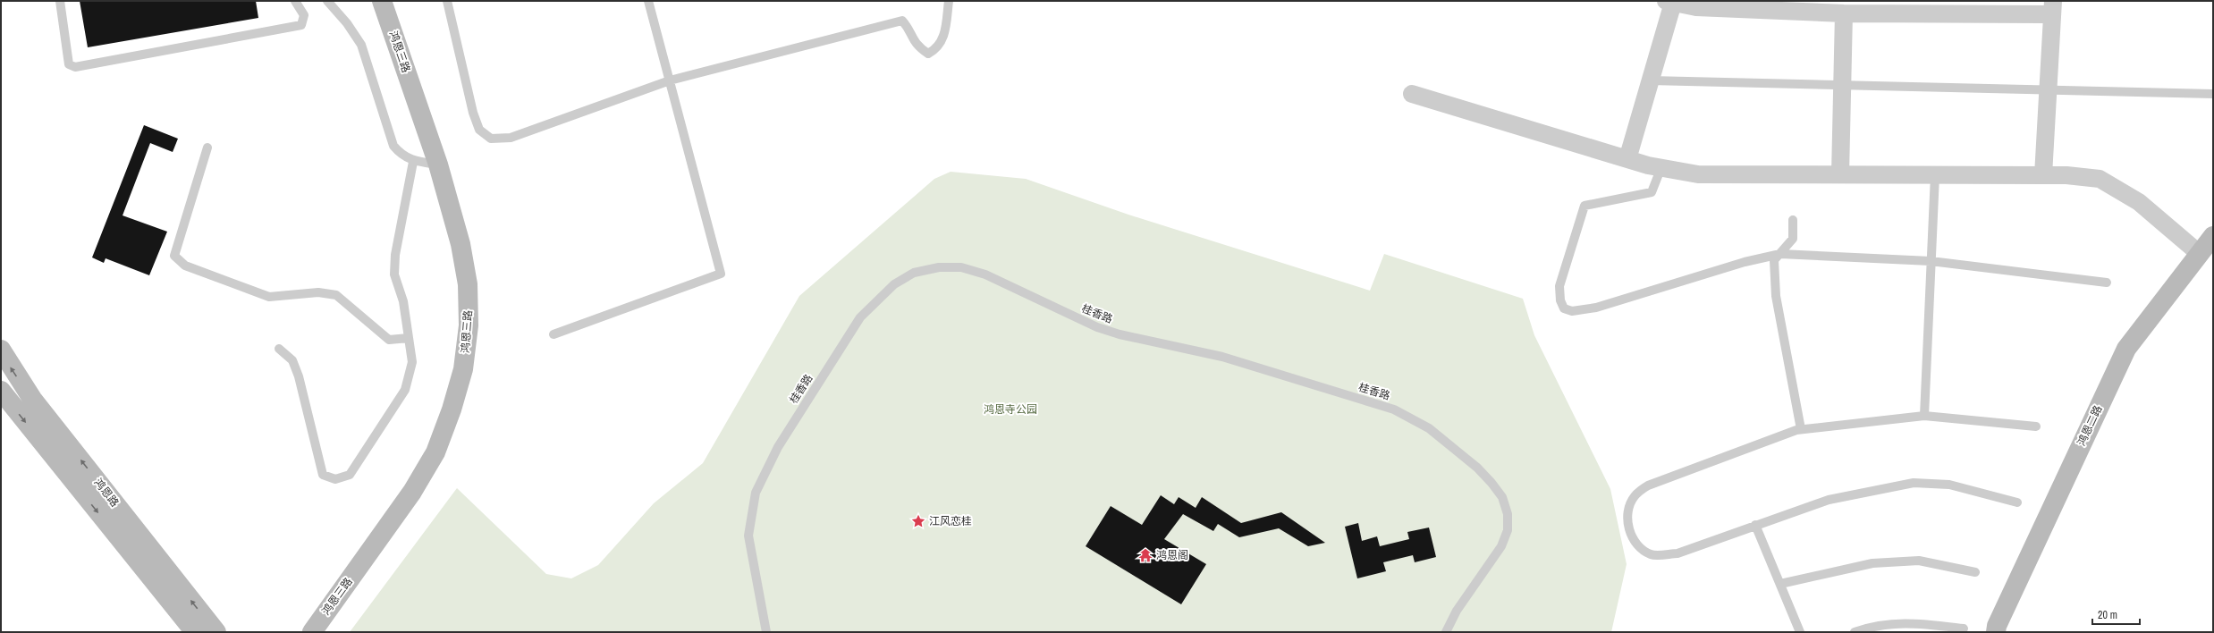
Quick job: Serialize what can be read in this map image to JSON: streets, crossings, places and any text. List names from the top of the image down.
{
  "streets": {
    "street": ["鸿恩三路", "鸿恩二路", "鸿恩路"],
    "lane": ["桂香路"]
  },
  "parks": ["鸿恩寺公园"],
  "places": {
    "place": ["江风恋桂"],
    "temple": ["鸿恩阁"]
  },
  "scale_bar": "20 m"
}
